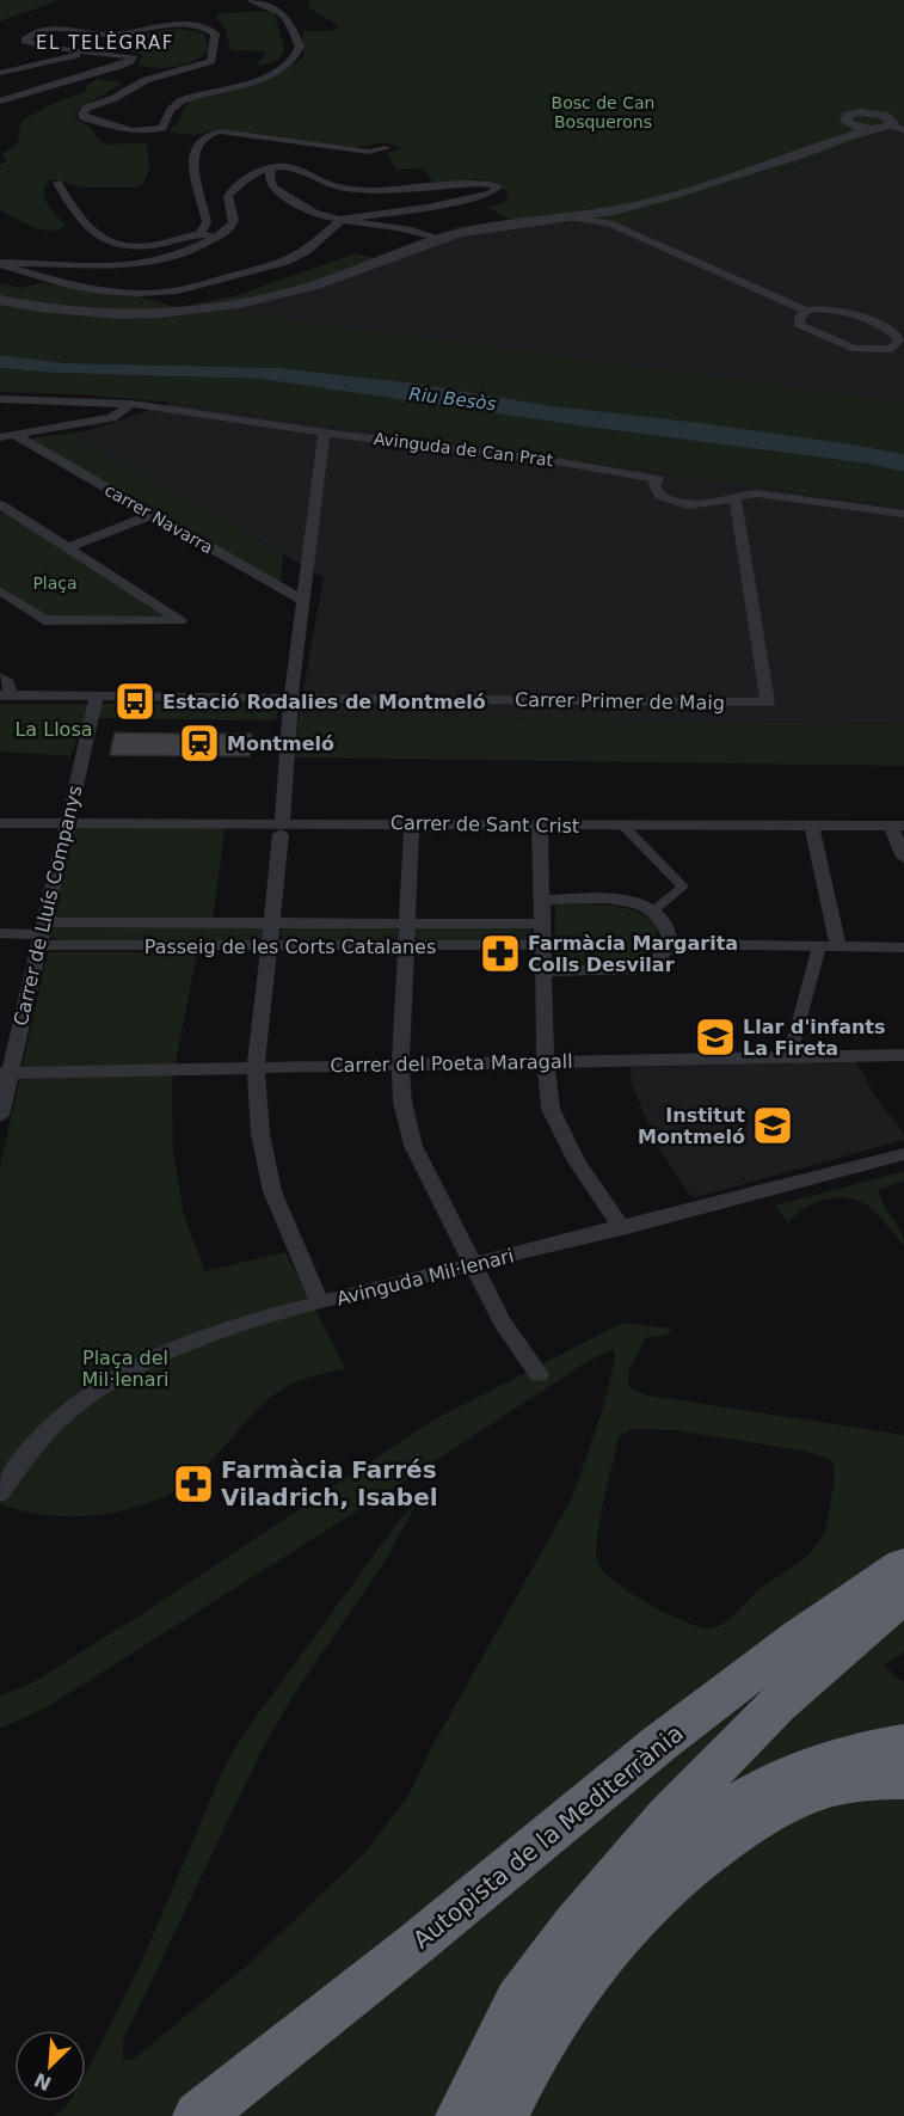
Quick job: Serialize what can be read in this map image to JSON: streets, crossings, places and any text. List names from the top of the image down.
{
  "streets": {
    "highway": ["Autopista de la Mediterrània"],
    "street": [
      "Avinguda de Can Prat",
      "carrer Navarra",
      "Carrer Primer de Maig",
      "Carrer de Sant Crist",
      "Carrer de Lluís Companys",
      "Passeig de les Corts Catalanes",
      "Carrer del Poeta Maragall",
      "Avinguda Mil·lenari"
    ]
  },
  "crossings": [
    ["Avinguda de Can Prat", "Carrer Primer de Maig"],
    ["Carrer Primer de Maig", "Carrer de Lluís Companys"],
    ["Carrer de Sant Crist", "Carrer de Lluís Companys"],
    ["Carrer de Lluís Companys", "Passeig de les Corts Catalanes"],
    ["Carrer de Lluís Companys", "Carrer del Poeta Maragall"]
  ],
  "districts": ["EL TELÈGRAF"],
  "water": ["Riu Besòs"],
  "parks": [
    "Bosc de Can Bosquerons",
    "Plaça",
    "La Llosa",
    "Plaça del Mil·lenari"
  ],
  "places": {
    "bus stop": ["Estació Rodalies de Montmeló"],
    "station": ["Montmeló"],
    "pharmacy": ["Farmàcia Margarita Colls Desvilar", "Farmàcia Farrés Viladrich, Isabel"],
    "school or university": ["Llar d'infants La Fireta", "Institut Montmeló"]
  },
  "north": "bottom left"
}
